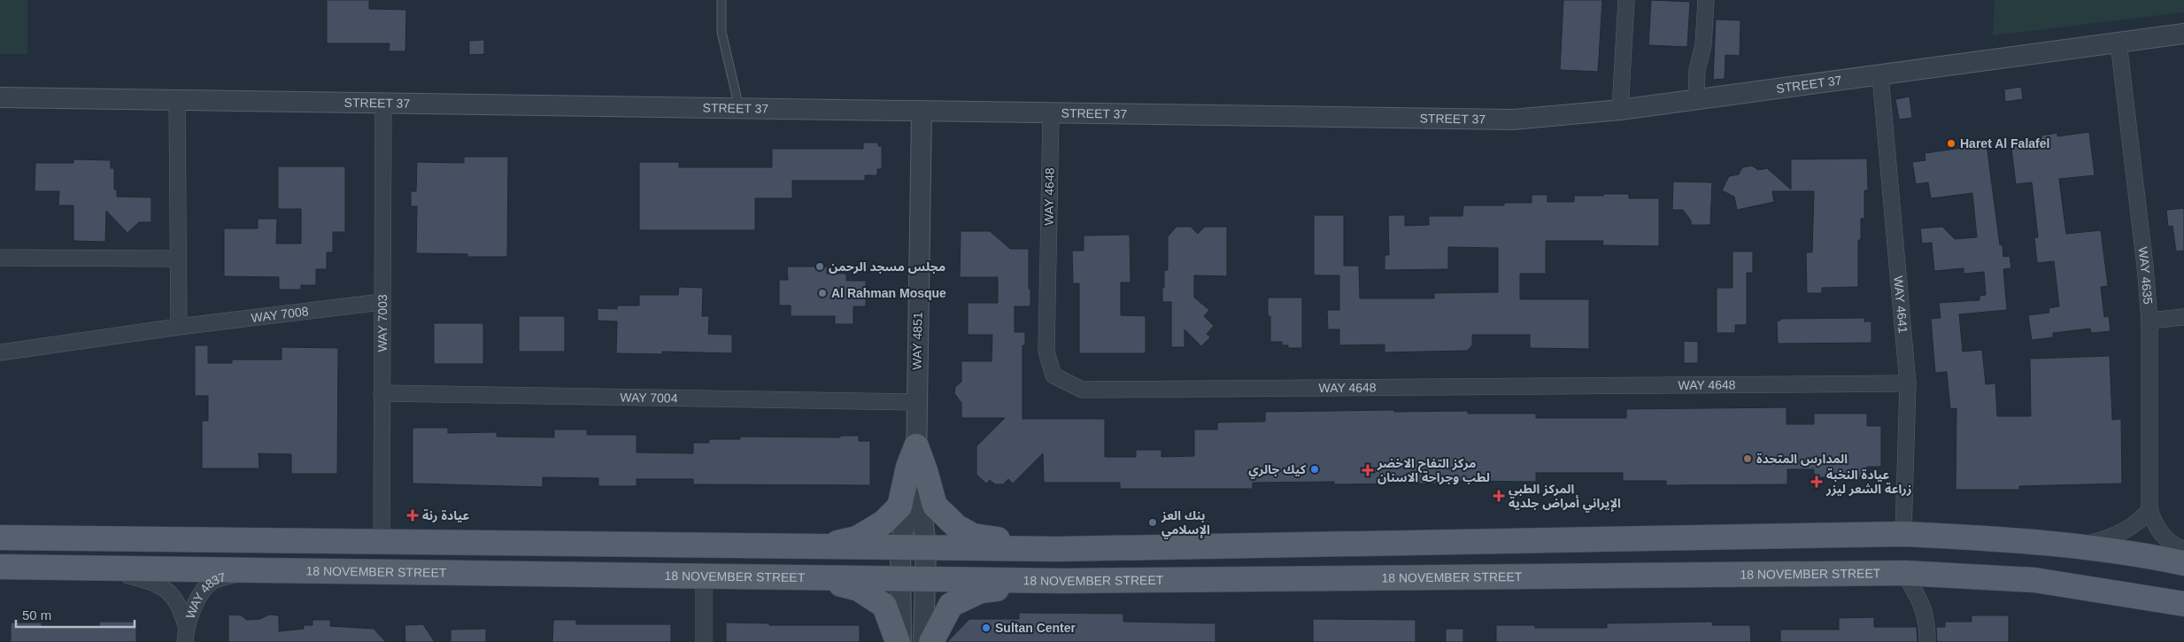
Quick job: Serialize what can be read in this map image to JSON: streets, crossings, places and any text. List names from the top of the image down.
{
  "streets": {
    "main road": ["18 NOVEMBER STREET"],
    "street": [
      "STREET 37",
      "WAY 4648",
      "WAY 4635",
      "WAY 4641",
      "WAY 7008",
      "WAY 7003",
      "WAY 4851",
      "WAY 7004",
      "WAY 4837"
    ]
  },
  "crossings": [
    ["STREET 37", "WAY 4648"],
    ["STREET 37", "WAY 4635"],
    ["STREET 37", "WAY 4641"],
    ["STREET 37", "WAY 7003"],
    ["STREET 37", "WAY 4851"],
    ["WAY 4648", "WAY 4641"],
    ["WAY 7008", "WAY 7003"],
    ["WAY 7003", "WAY 7004"],
    ["WAY 4851", "WAY 7004"],
    ["WAY 4851", "18 NOVEMBER STREET"],
    ["18 NOVEMBER STREET", "WAY 4837"]
  ],
  "places": {
    "other": [
      "Haret Al Falafel",
      "مجلس مسجد الرحمن",
      "Al Rahman Mosque",
      "المدارس المتحدة",
      "كيك جالري",
      "بنك العز الإسلامي",
      "Sultan Center"
    ],
    "health": [
      "مركز التفاح الاخضر لطب وجراحة الاسنان",
      "عيادة النخبة زراعة الشعر ليزر",
      "المركز الطبي الإيراني أمراض جلدية",
      "عيادة رنة"
    ]
  },
  "scale_bar": "50 m"
}
